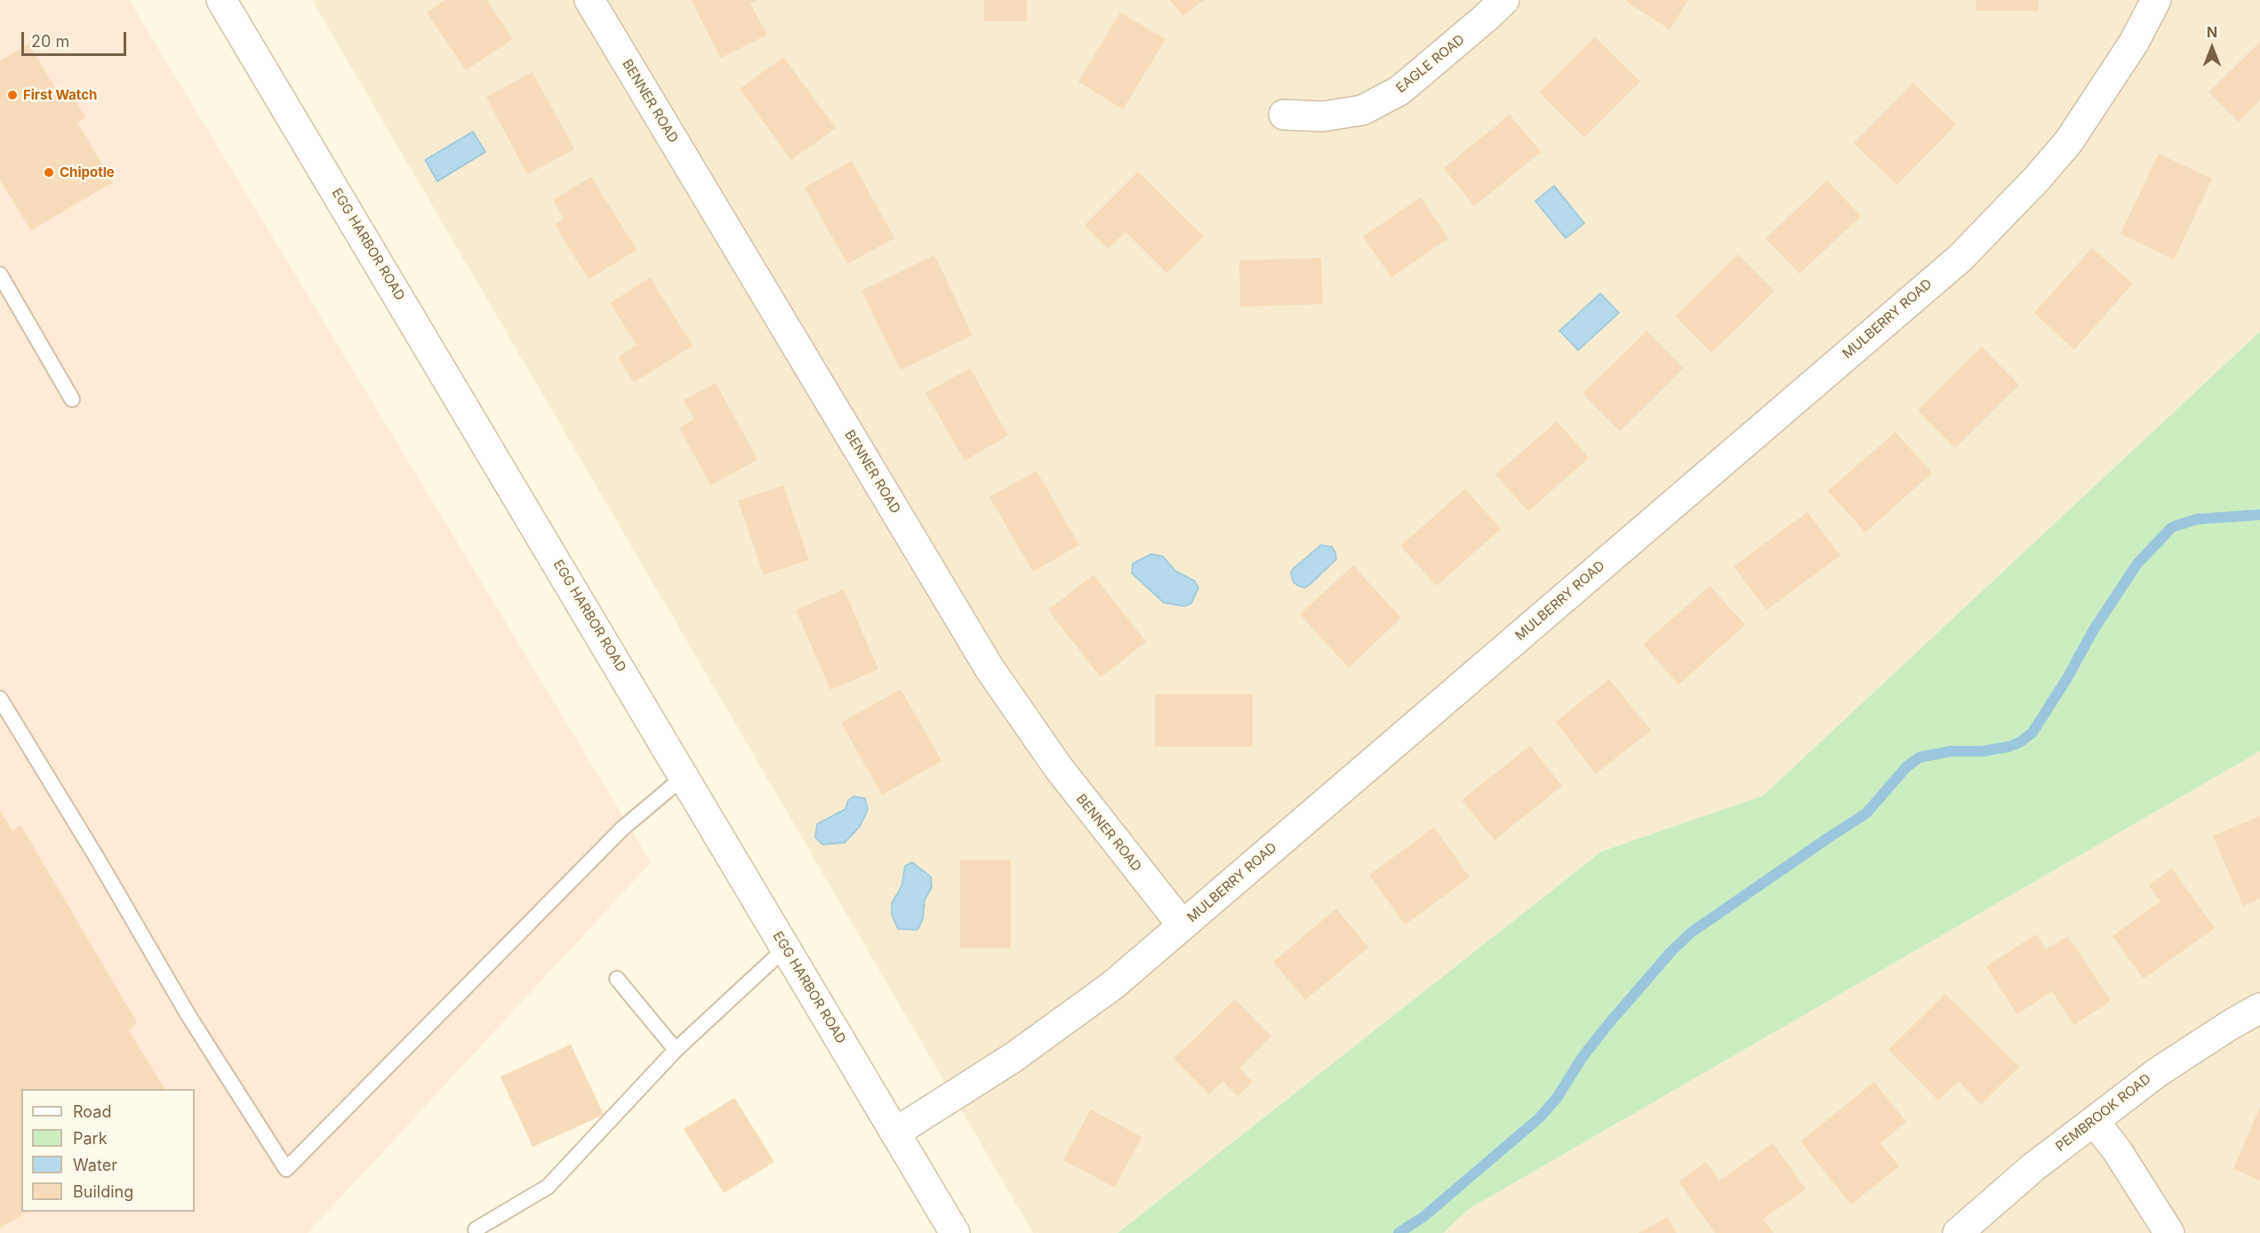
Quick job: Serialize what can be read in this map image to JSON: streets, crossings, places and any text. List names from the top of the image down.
{
  "streets": {
    "street": [
      "EAGLE ROAD",
      "BENNER ROAD",
      "EGG HARBOR ROAD",
      "MULBERRY ROAD",
      "PEMBROOK ROAD"
    ]
  },
  "crossings": [
    ["BENNER ROAD", "MULBERRY ROAD"],
    ["EGG HARBOR ROAD", "MULBERRY ROAD"]
  ],
  "places": ["First Watch", "Chipotle"],
  "legend": [
    "Road",
    "Park",
    "Water",
    "Building"
  ],
  "scale_bar": "20 m",
  "north": "top"
}
